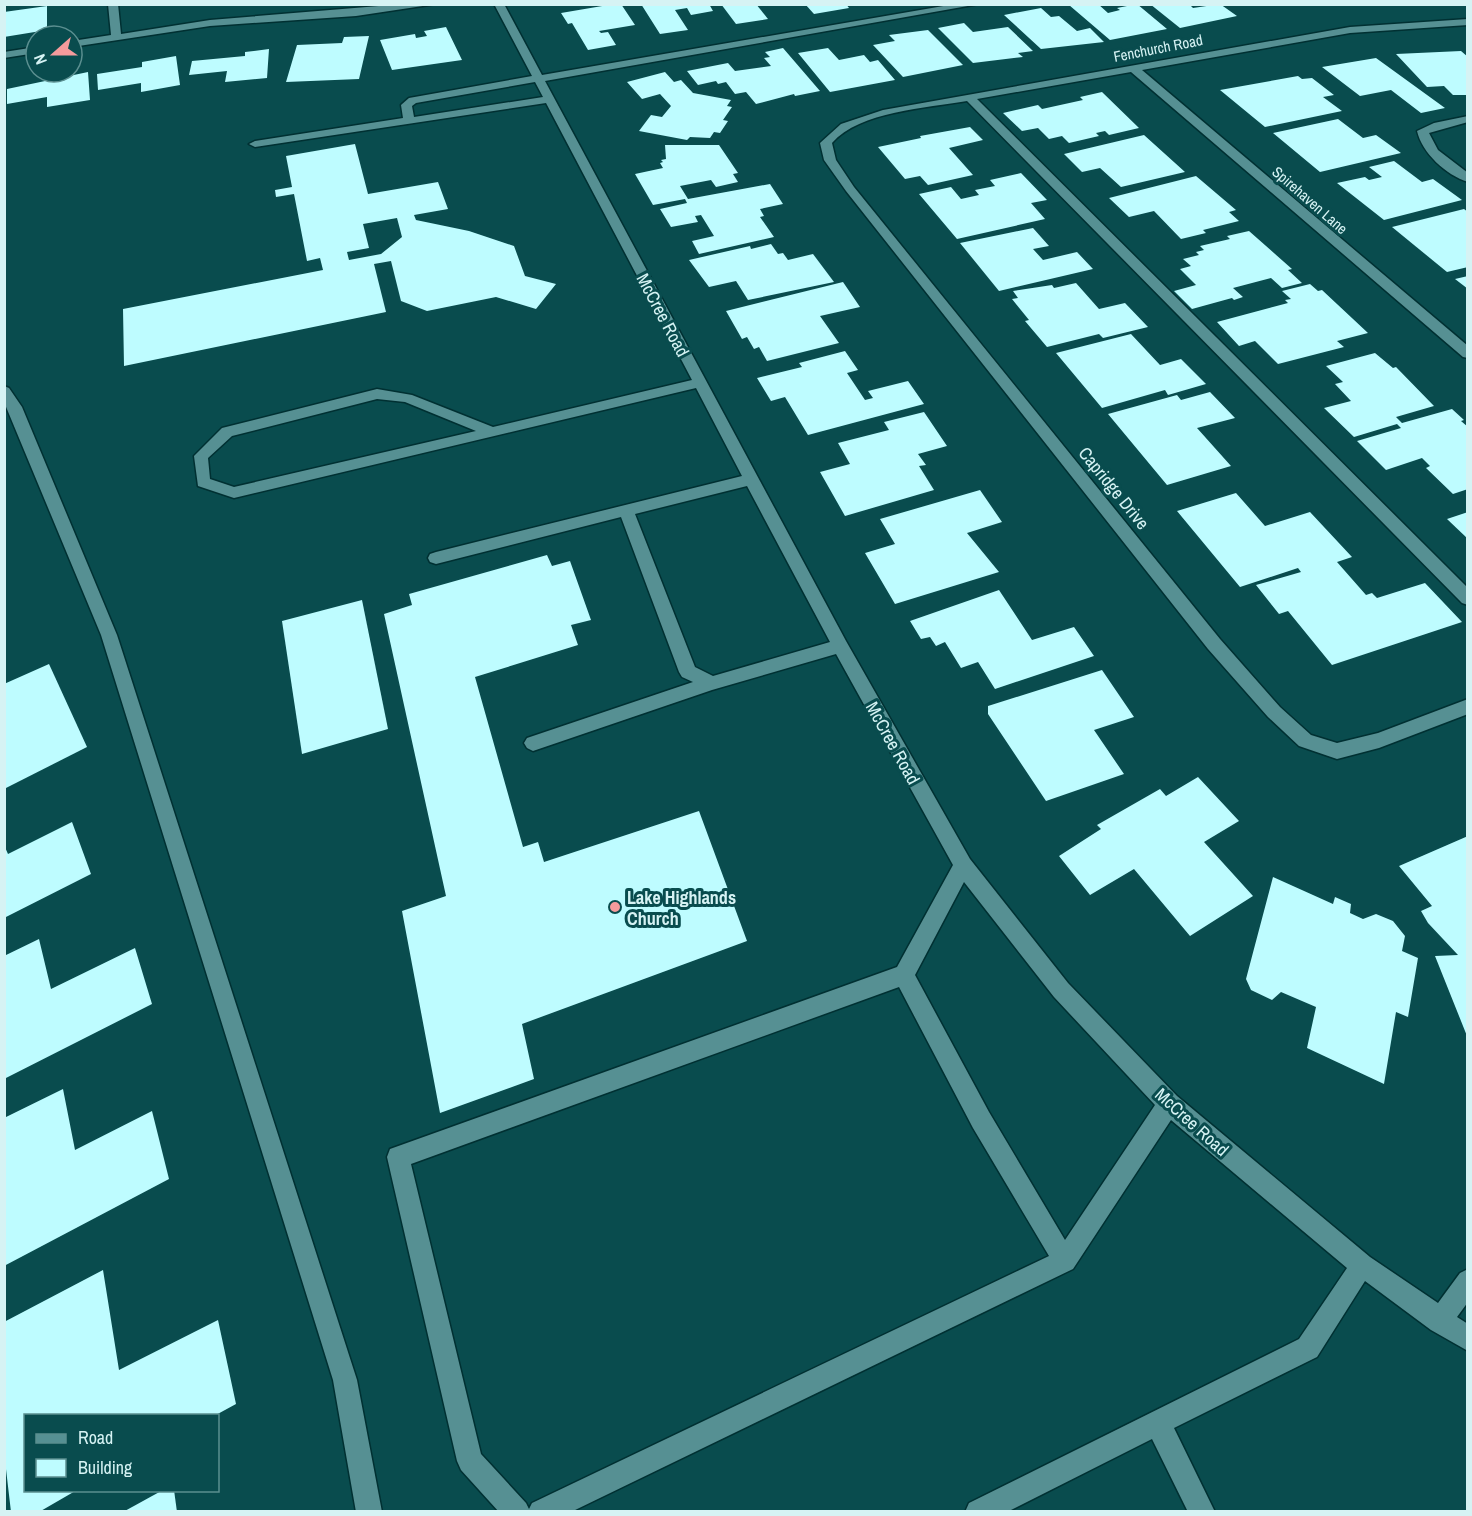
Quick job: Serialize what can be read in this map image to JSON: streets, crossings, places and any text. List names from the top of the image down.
{
  "streets": {
    "street": [
      "Fenchurch Road",
      "Spirehaven Lane",
      "McCree Road",
      "Capridge Drive"
    ]
  },
  "crossings": [
    ["Fenchurch Road", "Spirehaven Lane"],
    ["Fenchurch Road", "Capridge Drive"]
  ],
  "places": ["Lake Highlands Church"],
  "legend": ["Road", "Building"],
  "north": "left"
}
